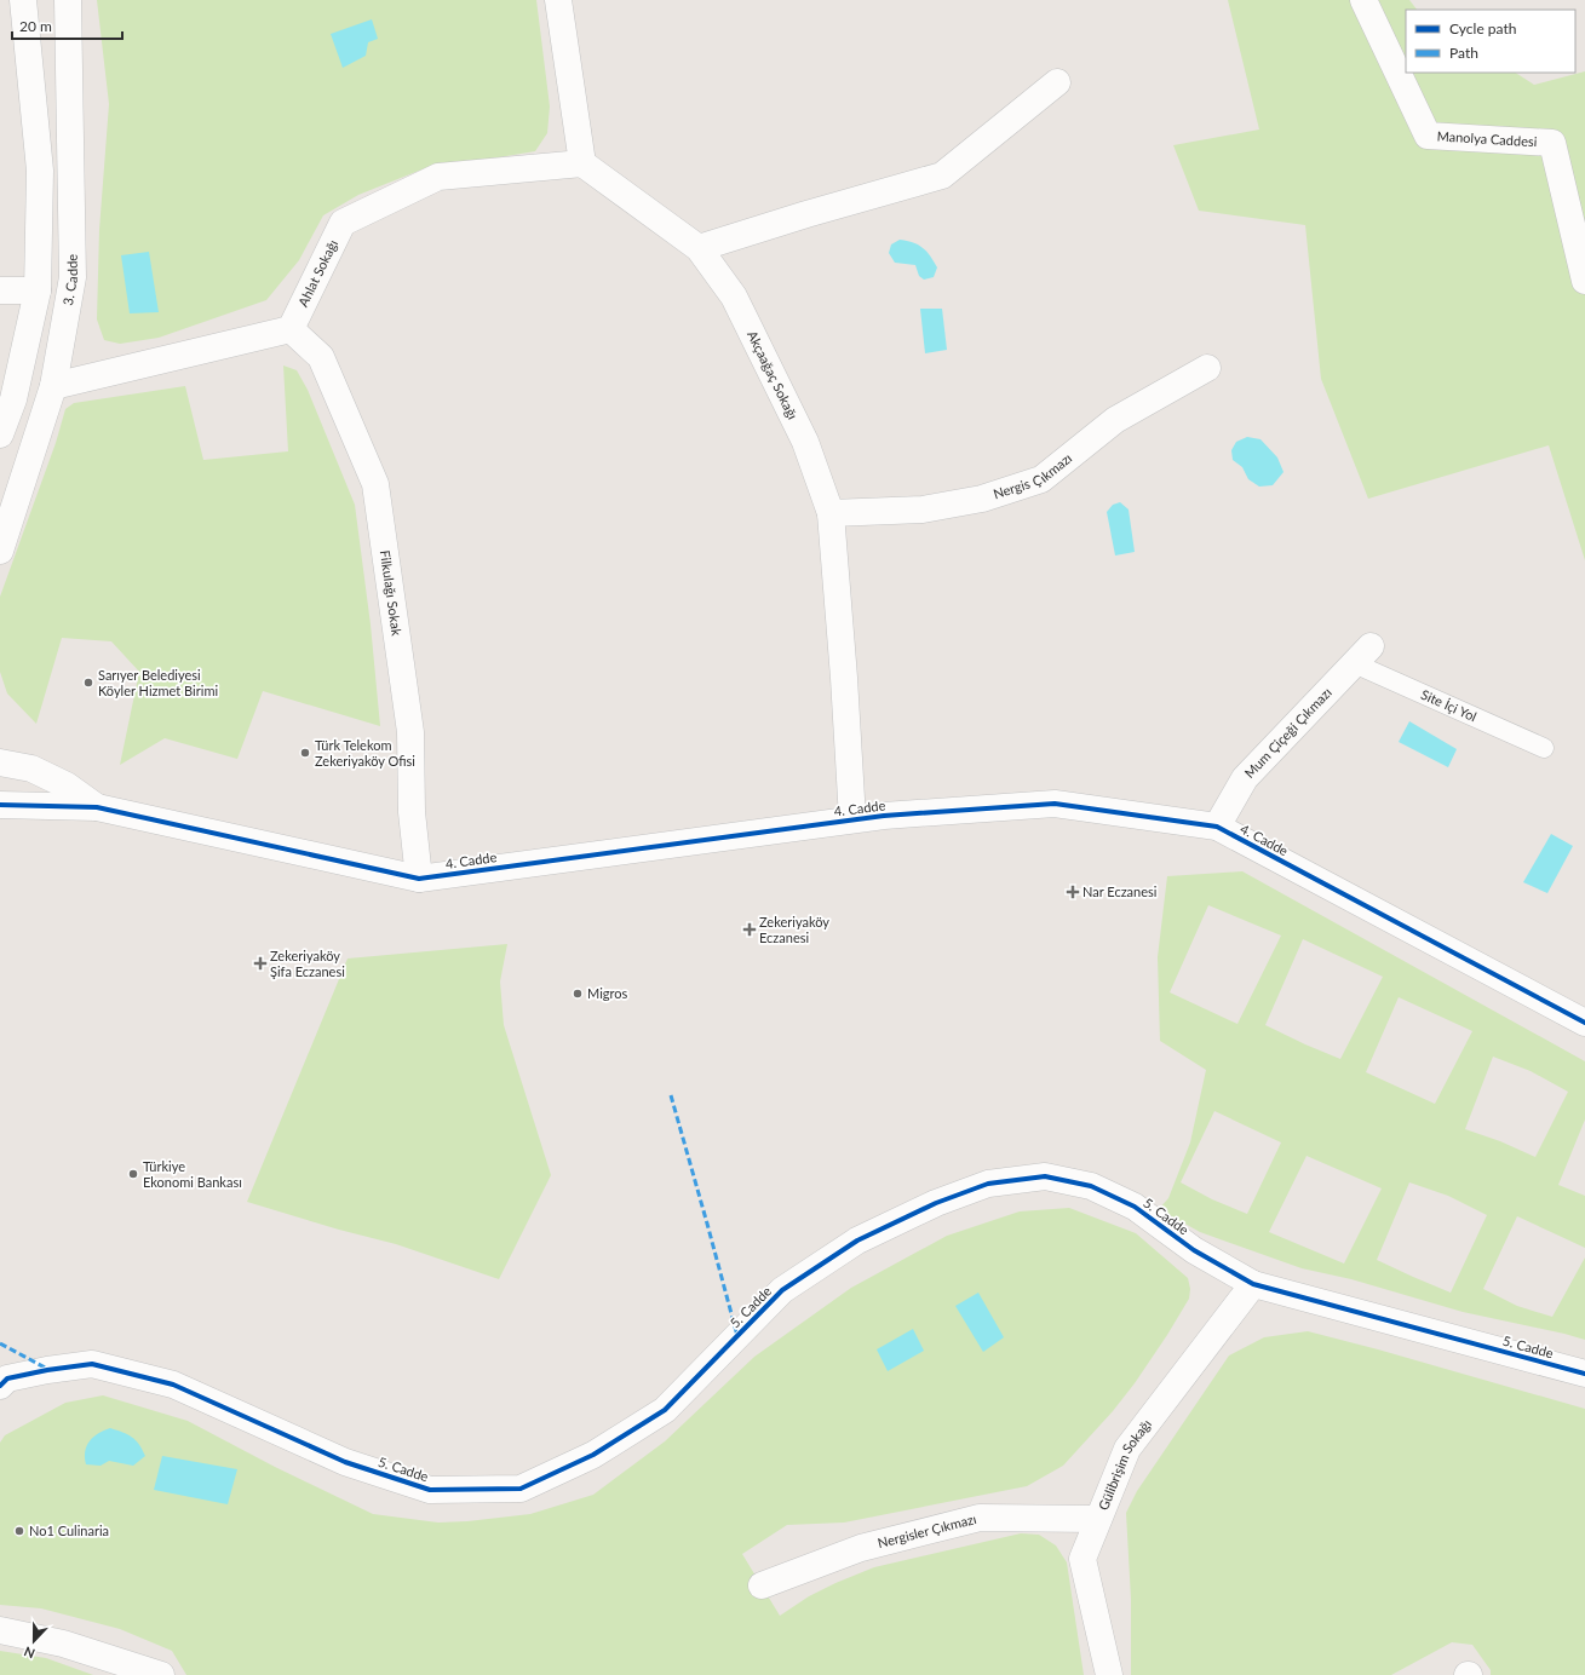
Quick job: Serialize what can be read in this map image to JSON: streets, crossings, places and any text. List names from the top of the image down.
{
  "streets": {
    "street": [
      "Manolya Caddesi",
      "Ahlat Sokağı",
      "3. Cadde",
      "Akçaağaç Sokağı",
      "Nergis Çıkmazı",
      "Filkulağı Sokak",
      "Mum Çiçeği Çıkmazı",
      "4. Cadde",
      "5. Cadde",
      "Gülibrişim Sokağı",
      "Nergisler Çıkmazı"
    ],
    "lane": ["Site İçi Yol"]
  },
  "crossings": [
    ["Ahlat Sokağı", "Akçaağaç Sokağı"],
    ["Ahlat Sokağı", "Filkulağı Sokak"],
    ["Akçaağaç Sokağı", "Nergis Çıkmazı"],
    ["Akçaağaç Sokağı", "4. Cadde"],
    ["Filkulağı Sokak", "4. Cadde"],
    ["Site İçi Yol", "Mum Çiçeği Çıkmazı"],
    ["Mum Çiçeği Çıkmazı", "4. Cadde"],
    ["5. Cadde", "Gülibrişim Sokağı"],
    ["Gülibrişim Sokağı", "Nergisler Çıkmazı"]
  ],
  "places": {
    "other": [
      "Sarıyer Belediyesi Köyler Hizmet Birimi",
      "Türk Telekom Zekeriyaköy Ofisi",
      "Migros",
      "Türkiye Ekonomi Bankası",
      "No1 Culinaria"
    ],
    "health": ["Nar Eczanesi", "Zekeriyaköy Eczanesi", "Zekeriyaköy Şifa Eczanesi"]
  },
  "legend": ["Cycle path", "Path"],
  "scale_bar": "20 m",
  "north": "bottom"
}
